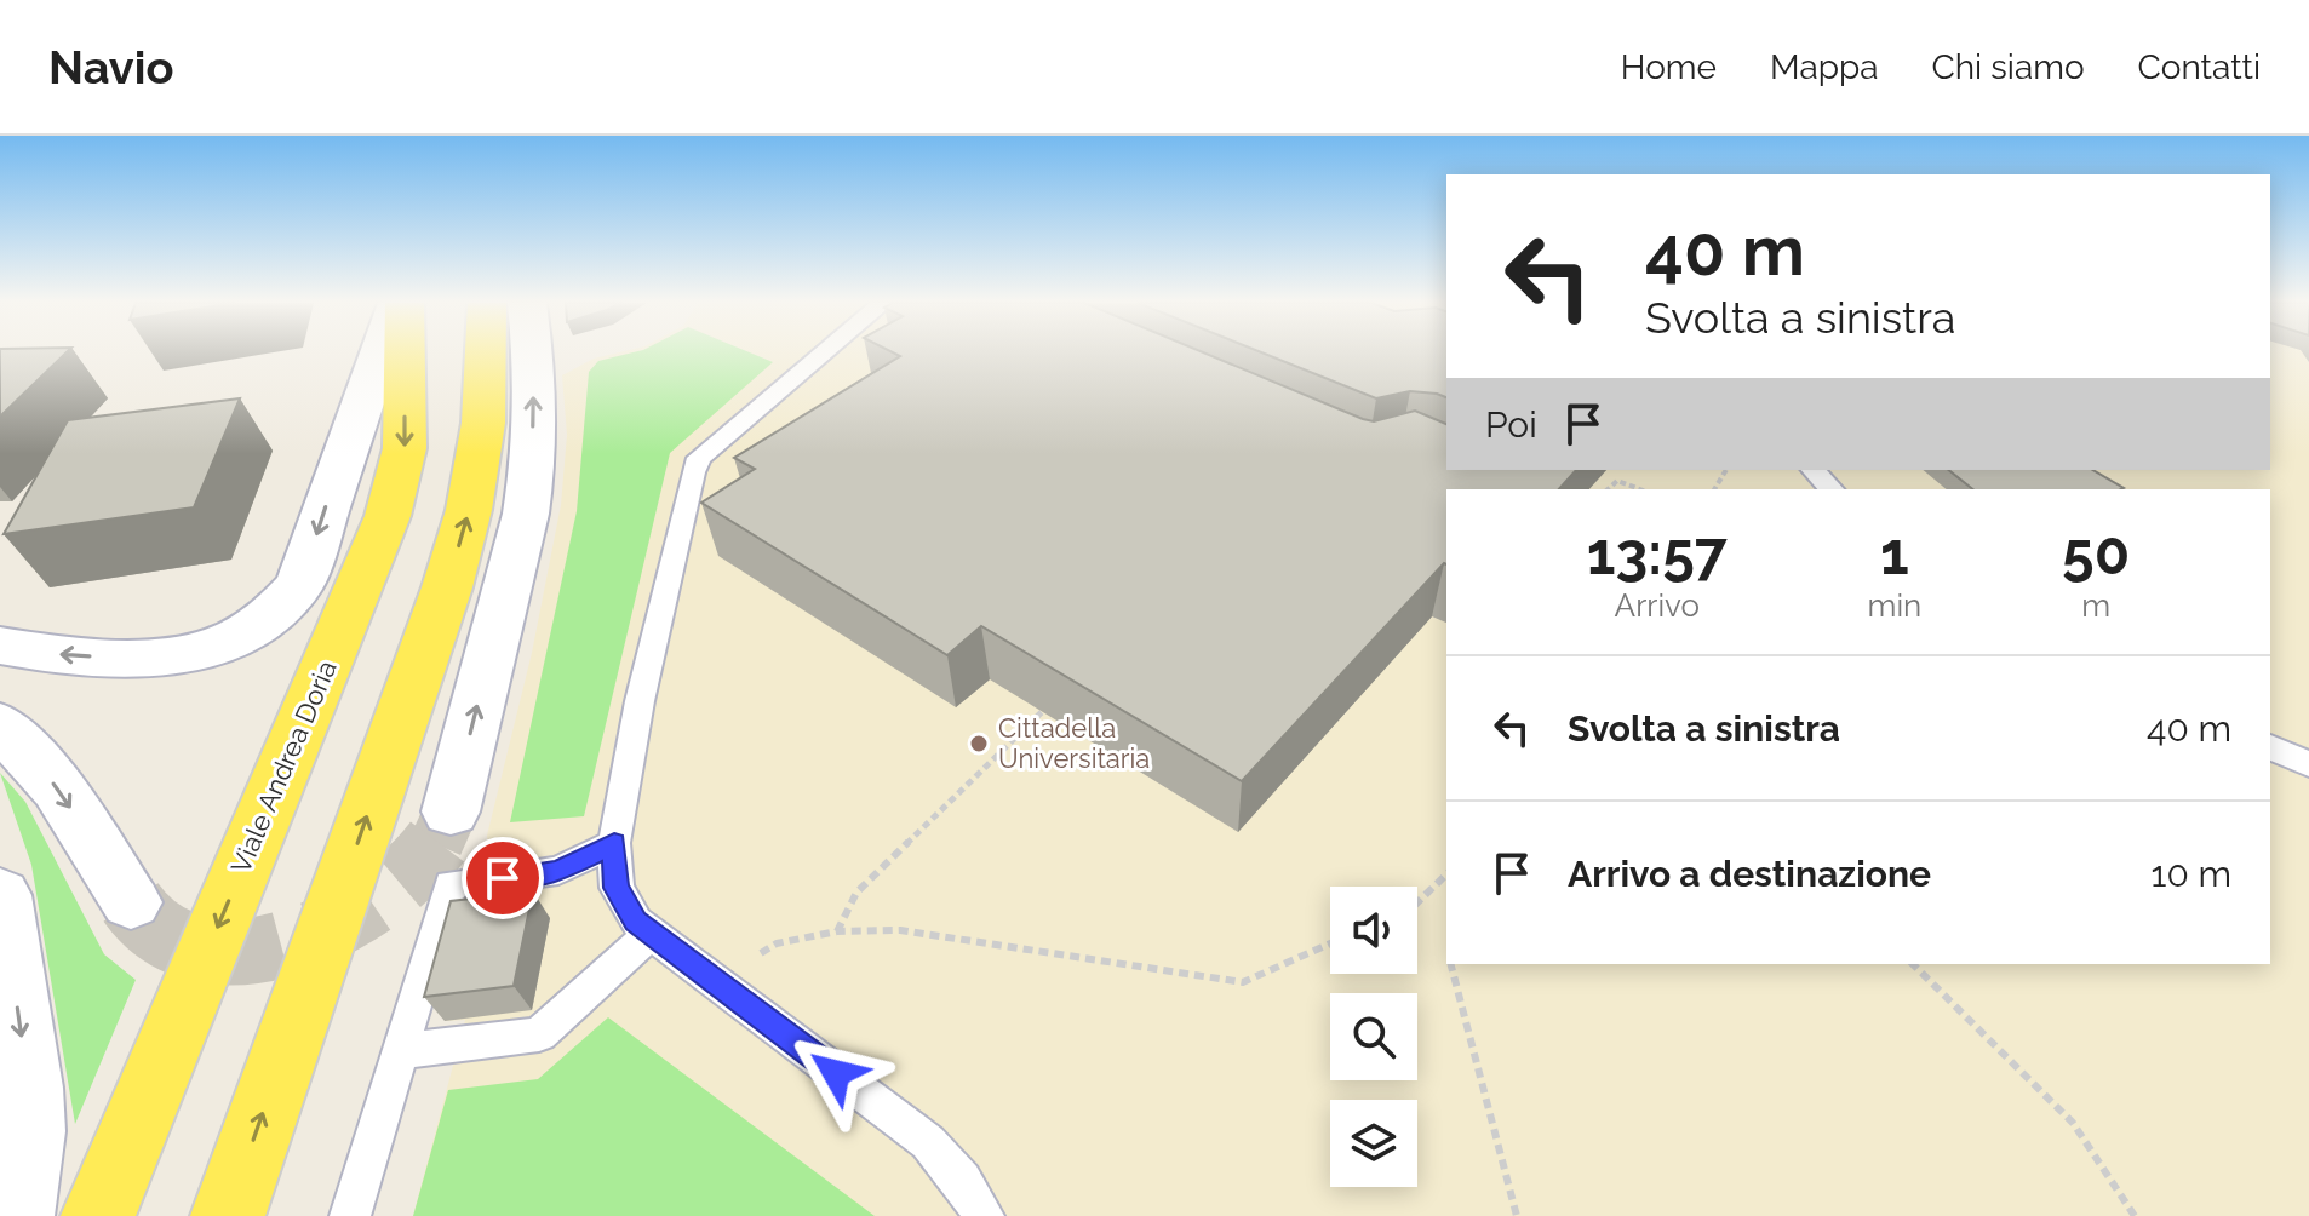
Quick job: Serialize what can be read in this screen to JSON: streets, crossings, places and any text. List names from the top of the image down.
{
  "streets": {
    "main road": ["Viale Andrea Doria"]
  },
  "places": ["Cittadella Universitaria"],
  "page": {
    "header": "Navio",
    "nav": [
      "Home",
      "Mappa",
      "Chi siamo",
      "Contatti"
    ],
    "turn": ["40 m", "Svolta a sinistra"],
    "then": "Poi",
    "eta": [
      "13:57",
      "Arrivo",
      "1",
      "min",
      "50",
      "m"
    ],
    "list": [
      {
        "name": "Svolta a sinistra",
        "value": "40 m"
      },
      {
        "name": "Arrivo a destinazione",
        "value": "10 m"
      }
    ]
  }
}
